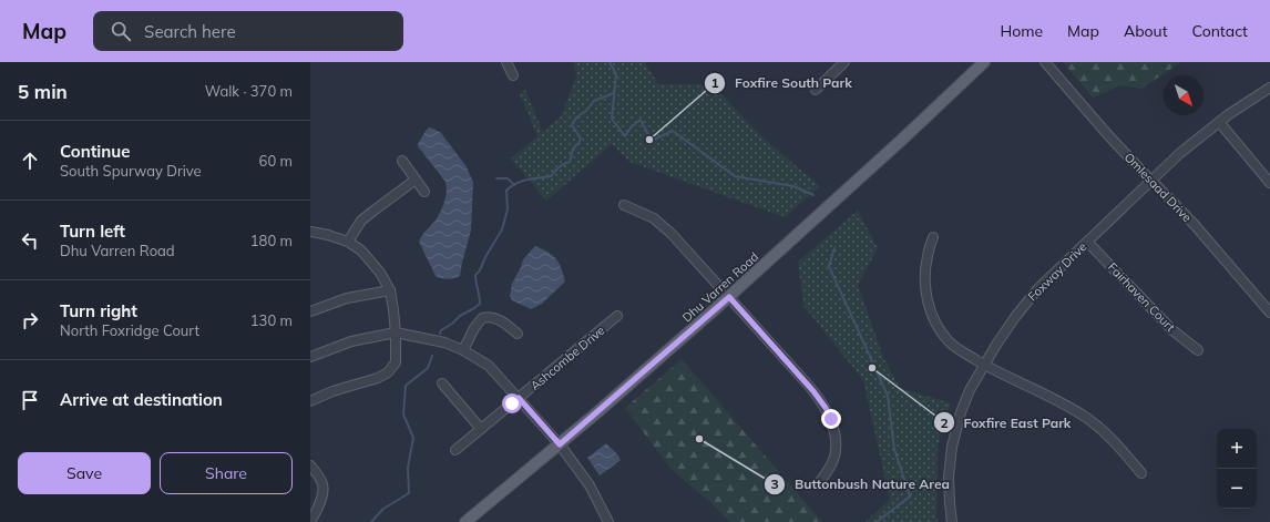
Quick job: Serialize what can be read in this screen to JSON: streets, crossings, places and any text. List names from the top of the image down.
{
  "streets": {
    "main road": ["Dhu Varren Road"],
    "street": [
      "Omlesaad Drive",
      "Foxway Drive",
      "Fairhaven Court",
      "Ashcombe Drive"
    ]
  },
  "crossings": [
    ["Omlesaad Drive", "Foxway Drive"],
    ["Foxway Drive", "Fairhaven Court"]
  ],
  "places": ["Foxfire South Park", "Foxfire East Park", "Buttonbush Nature Area"],
  "north": "bottom right",
  "page": {
    "header": "Map",
    "search": "Search here",
    "nav": [
      "Home",
      "Map",
      "About",
      "Contact"
    ],
    "heading": ["5 min", "Walk · 370 m"],
    "list": [
      ["Continue", "South Spurway Drive", "60 m"],
      ["Turn left", "Dhu Varren Road", "180 m"],
      ["Turn right", "North Foxridge Court", "130 m"],
      "Arrive at destination"
    ],
    "map_buttons": ["+", "−"],
    "buttons": ["Save", "Share"]
  }
}
